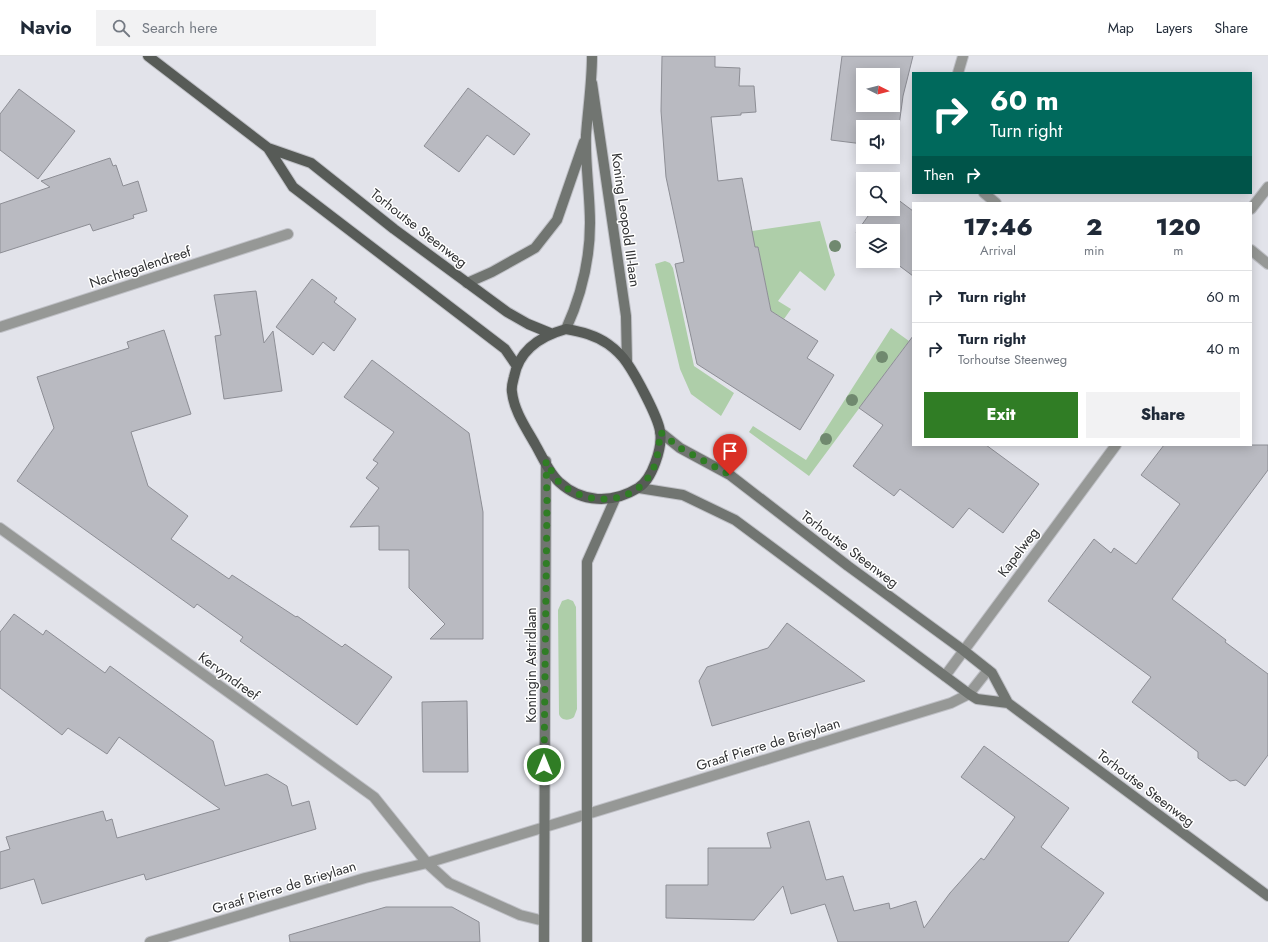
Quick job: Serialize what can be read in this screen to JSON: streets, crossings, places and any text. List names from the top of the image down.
{
  "streets": {
    "main road": ["Torhoutse Steenweg"],
    "street": [
      "Koning Leopold III-laan",
      "Nachtegalendreef",
      "Kapelweg",
      "Koningin Astridlaan",
      "Kervyndreef",
      "Graaf Pierre de Brieylaan"
    ]
  },
  "crossings": [
    ["Torhoutse Steenweg", "Kapelweg"],
    ["Torhoutse Steenweg", "Graaf Pierre de Brieylaan"],
    ["Koningin Astridlaan", "Kervyndreef"],
    ["Koningin Astridlaan", "Graaf Pierre de Brieylaan"],
    ["Kervyndreef", "Graaf Pierre de Brieylaan"]
  ],
  "north": "right",
  "page": {
    "header": "Navio",
    "search": "Search here",
    "nav": ["Map", "Layers", "Share"],
    "turn": ["60 m", "Turn right"],
    "then": "Then",
    "eta": [
      "17:46",
      "Arrival",
      "2",
      "min",
      "120",
      "m"
    ],
    "list": [
      {
        "name": "Turn right",
        "value": "60 m"
      },
      {
        "name": "Turn right",
        "note": "Torhoutse Steenweg",
        "value": "40 m"
      }
    ],
    "buttons": ["Exit", "Share"]
  }
}
